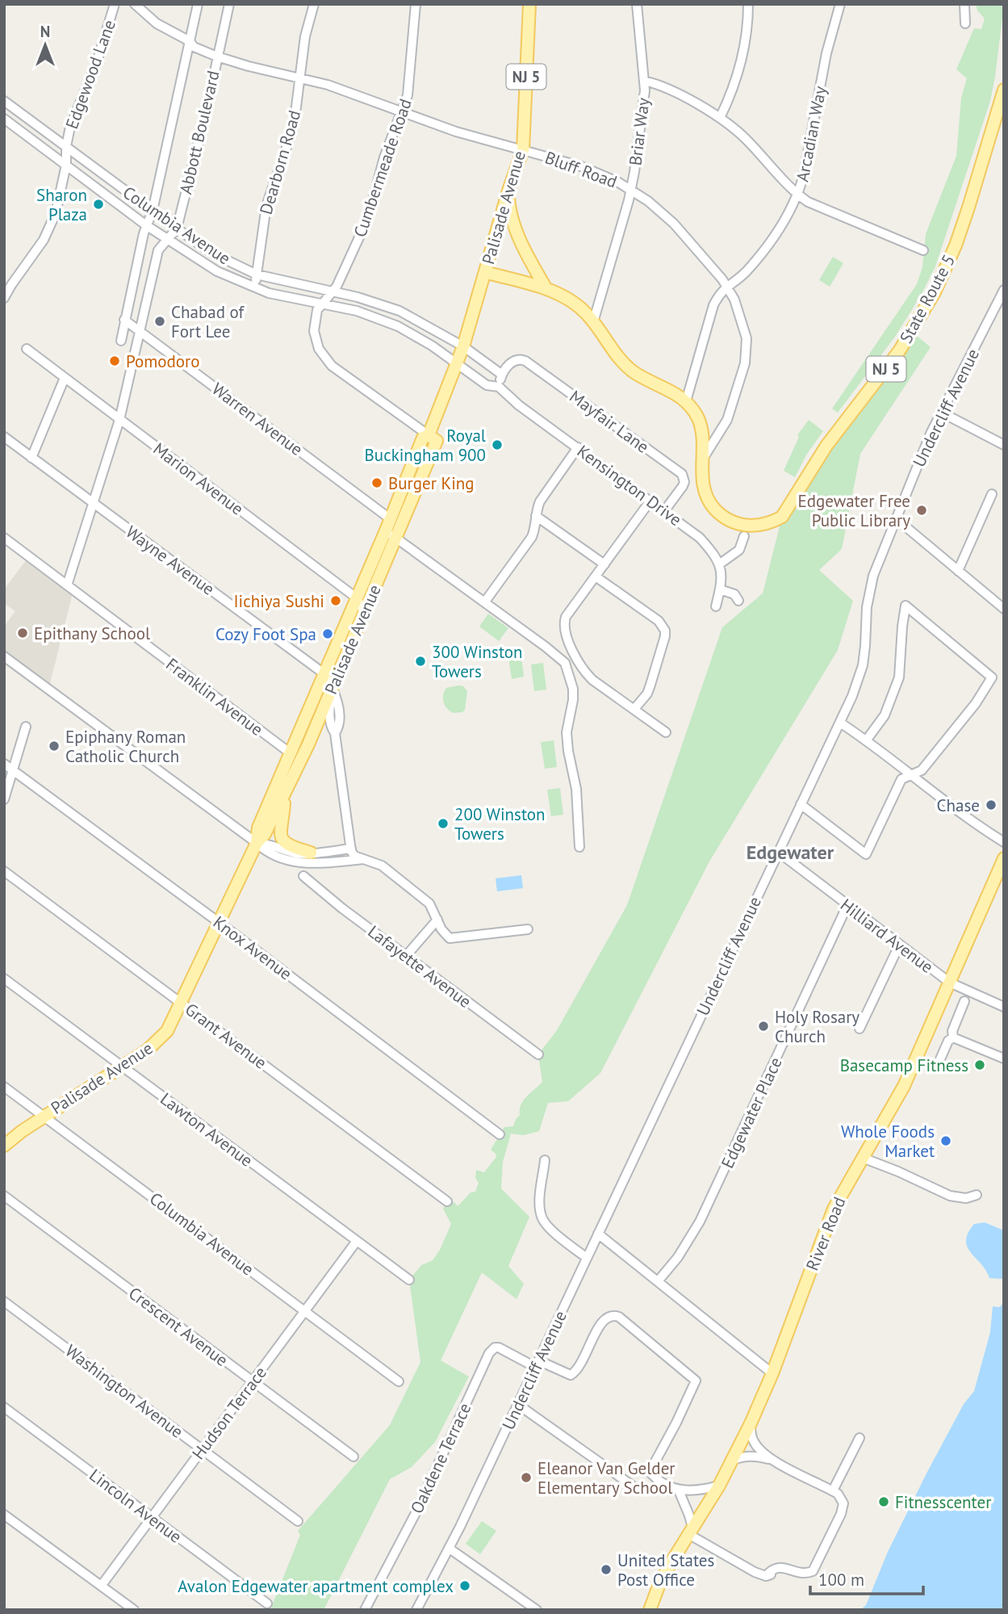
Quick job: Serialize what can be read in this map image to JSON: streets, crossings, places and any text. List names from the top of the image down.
{
  "streets": {
    "main road": [
      "NJ 5",
      "Palisade Avenue",
      "State Route 5",
      "River Road"
    ],
    "street": [
      "Edgewood Lane",
      "Briar Way",
      "Abbott Boulevard",
      "Arcadian Way",
      "Dearborn Road",
      "Cumbermeade Road",
      "Bluff Road",
      "Columbia Avenue",
      "Undercliff Avenue",
      "Warren Avenue",
      "Mayfair Lane",
      "Marion Avenue",
      "Kensington Drive",
      "Wayne Avenue",
      "Franklin Avenue",
      "Hilliard Avenue",
      "Knox Avenue",
      "Lafayette Avenue",
      "Grant Avenue",
      "Edgewater Place",
      "Lawton Avenue",
      "Crescent Avenue",
      "Washington Avenue",
      "Hudson Terrace",
      "Oakdene Terrace",
      "Lincoln Avenue"
    ]
  },
  "crossings": [
    ["Edgewood Lane", "Columbia Avenue"],
    ["NJ 5", "Palisade Avenue"],
    ["NJ 5", "State Route 5"],
    ["Briar Way", "Bluff Road"],
    ["Briar Way", "State Route 5"],
    ["Abbott Boulevard", "Bluff Road"],
    ["Abbott Boulevard", "Columbia Avenue"],
    ["Abbott Boulevard", "Warren Avenue"],
    ["Abbott Boulevard", "Marion Avenue"],
    ["Abbott Boulevard", "Wayne Avenue"],
    ["Abbott Boulevard", "Franklin Avenue"],
    ["Arcadian Way", "Bluff Road"],
    ["Arcadian Way", "State Route 5"],
    ["Dearborn Road", "Bluff Road"],
    ["Dearborn Road", "Columbia Avenue"],
    ["Cumbermeade Road", "Bluff Road"],
    ["Cumbermeade Road", "Palisade Avenue"],
    ["Cumbermeade Road", "Columbia Avenue"],
    ["Bluff Road", "Palisade Avenue"],
    ["Bluff Road", "State Route 5"],
    ["Palisade Avenue", "Columbia Avenue"],
    ["Palisade Avenue", "State Route 5"],
    ["Palisade Avenue", "Warren Avenue"],
    ["Palisade Avenue", "Marion Avenue"],
    ["Palisade Avenue", "Kensington Drive"],
    ["Palisade Avenue", "Wayne Avenue"],
    ["Palisade Avenue", "Franklin Avenue"],
    ["Palisade Avenue", "Knox Avenue"],
    ["Palisade Avenue", "Grant Avenue"],
    ["Palisade Avenue", "Lawton Avenue"],
    ["Columbia Avenue", "Kensington Drive"],
    ["Columbia Avenue", "Hudson Terrace"],
    ["Undercliff Avenue", "Hilliard Avenue"],
    ["Undercliff Avenue", "Oakdene Terrace"],
    ["Mayfair Lane", "Kensington Drive"],
    ["Hilliard Avenue", "Edgewater Place"],
    ["Hilliard Avenue", "River Road"],
    ["Lawton Avenue", "Hudson Terrace"],
    ["Crescent Avenue", "Hudson Terrace"],
    ["Washington Avenue", "Hudson Terrace"],
    ["Hudson Terrace", "Lincoln Avenue"]
  ],
  "districts": ["Edgewater"],
  "places": [
    "Sharon Plaza",
    "Chabad of Fort Lee",
    "Pomodoro",
    "Royal Buckingham 900",
    "Burger King",
    "Edgewater Free Public Library",
    "Iichiya Sushi",
    "Epithany School",
    "Cozy Foot Spa",
    "300 Winston Towers",
    "Epiphany Roman Catholic Church",
    "Chase",
    "200 Winston Towers",
    "Holy Rosary Church",
    "Basecamp Fitness",
    "Whole Foods Market",
    "Eleanor Van Gelder Elementary School",
    "Fitnesscenter",
    "United States Post Office",
    "Avalon Edgewater apartment complex"
  ],
  "scale_bar": "100 m",
  "north": "top"
}
